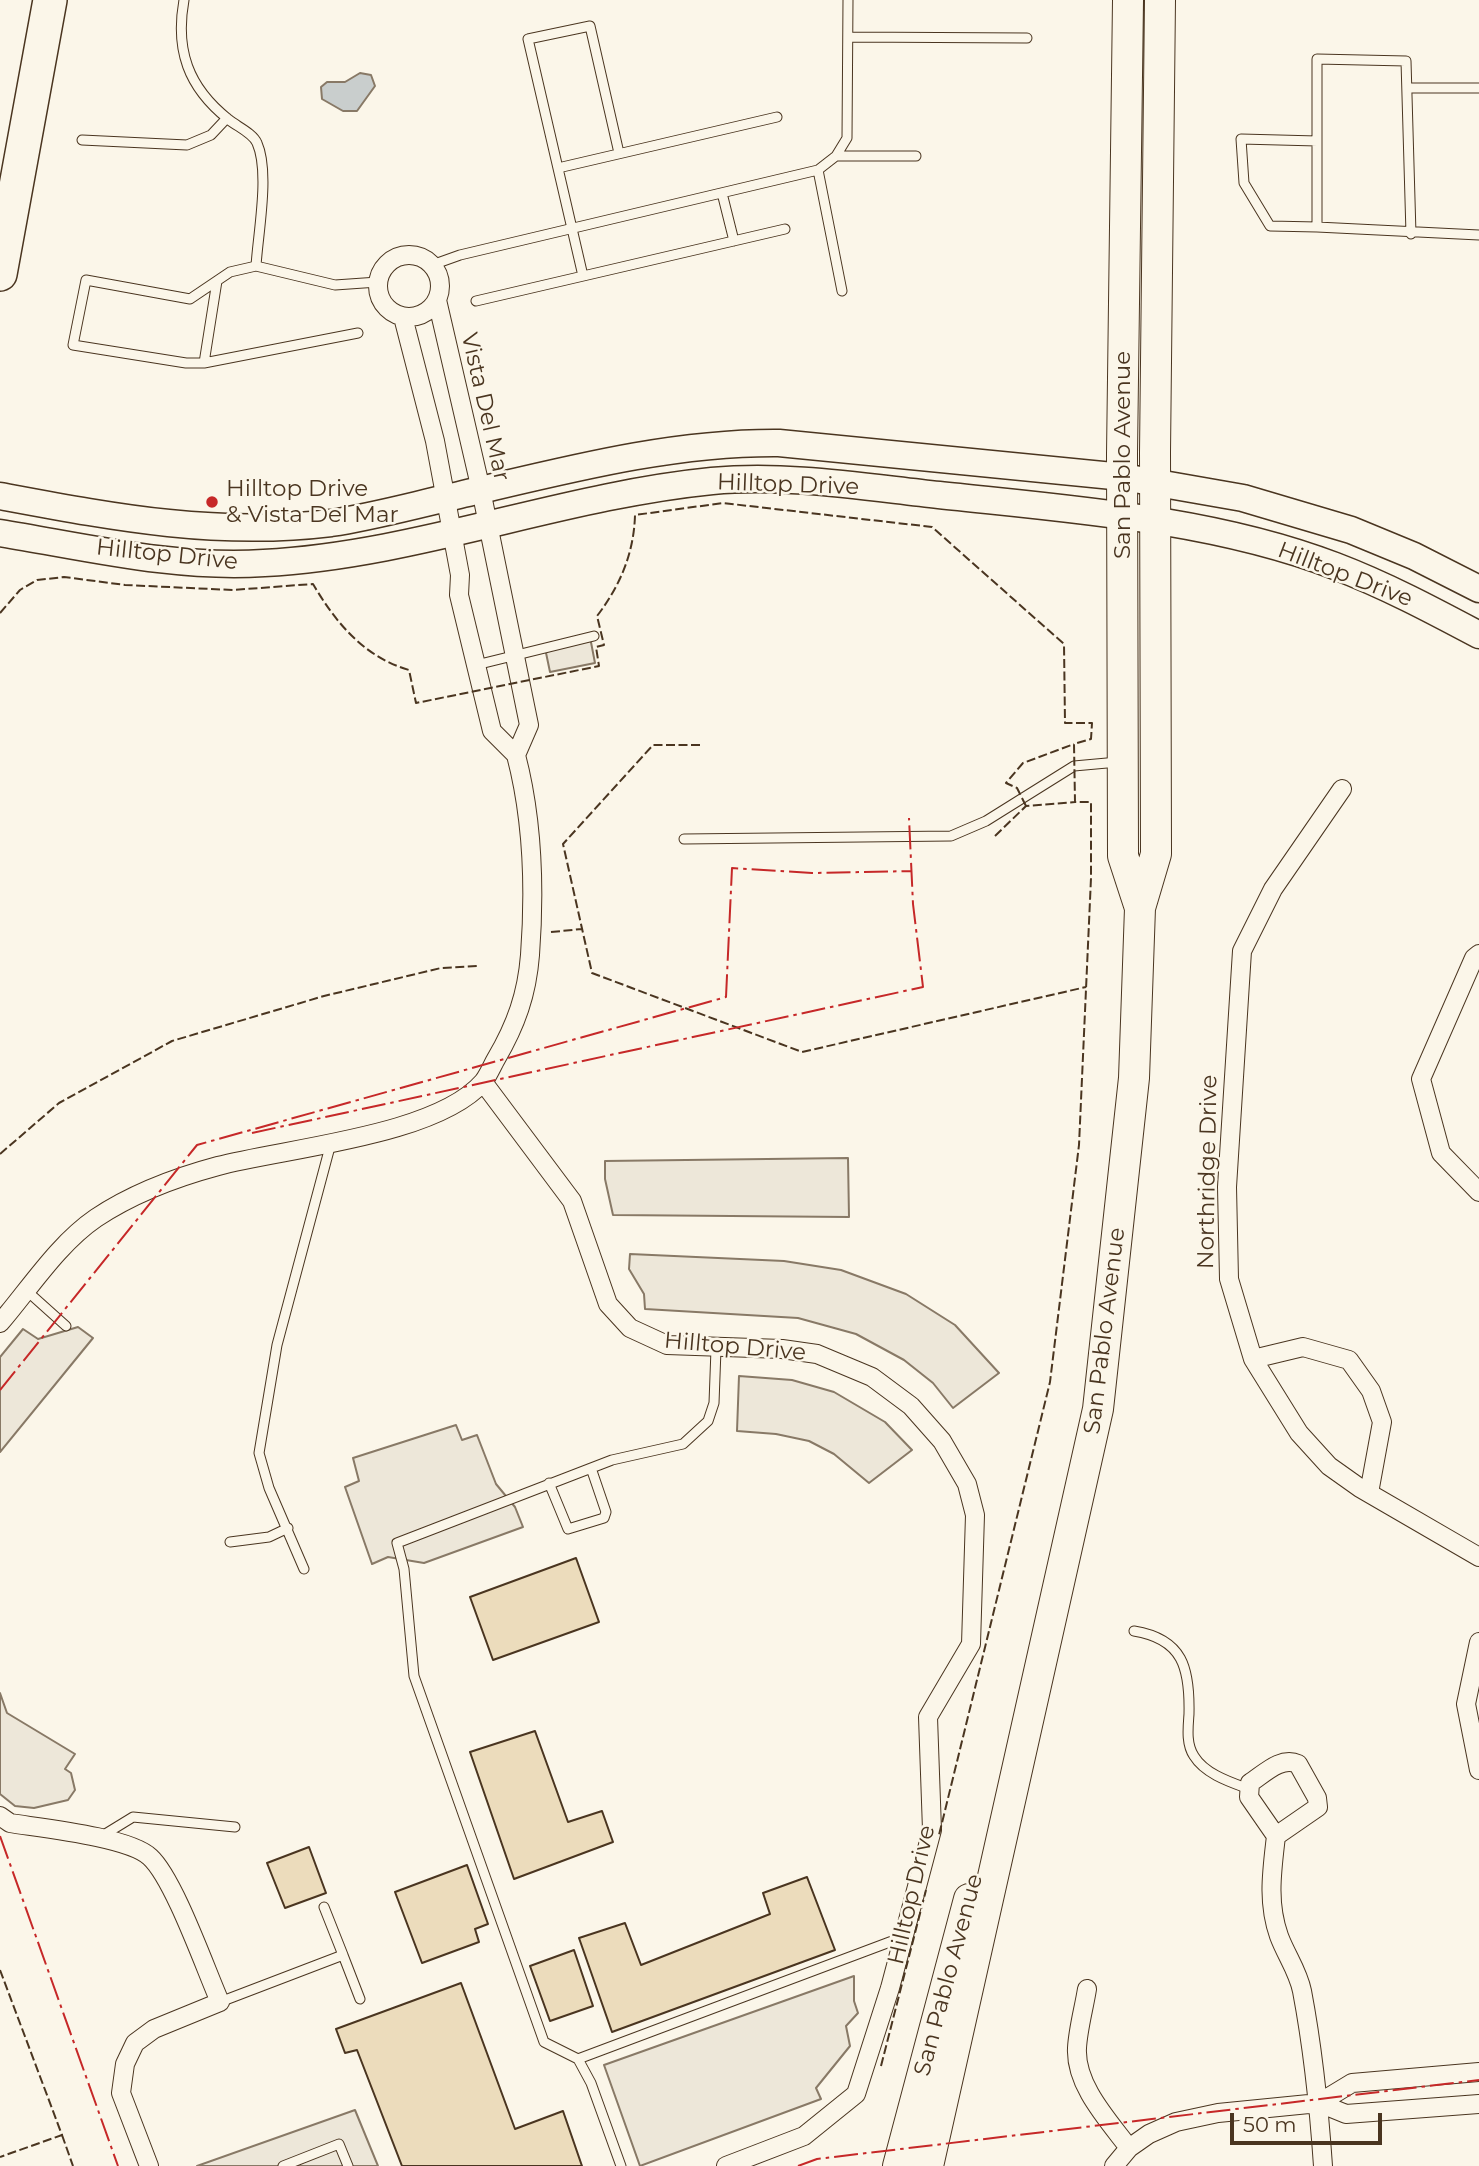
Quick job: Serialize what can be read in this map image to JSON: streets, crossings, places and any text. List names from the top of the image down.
{
  "streets": {
    "main road": ["San Pablo Avenue", "Hilltop Drive"],
    "street": ["Vista Del Mar", "Northridge Drive"]
  },
  "crossings": [
    ["Vista Del Mar", "Hilltop Drive"],
    ["San Pablo Avenue", "Hilltop Drive"]
  ],
  "places": ["Hilltop Drive & Vista Del Mar"],
  "scale_bar": "50 m"
}
